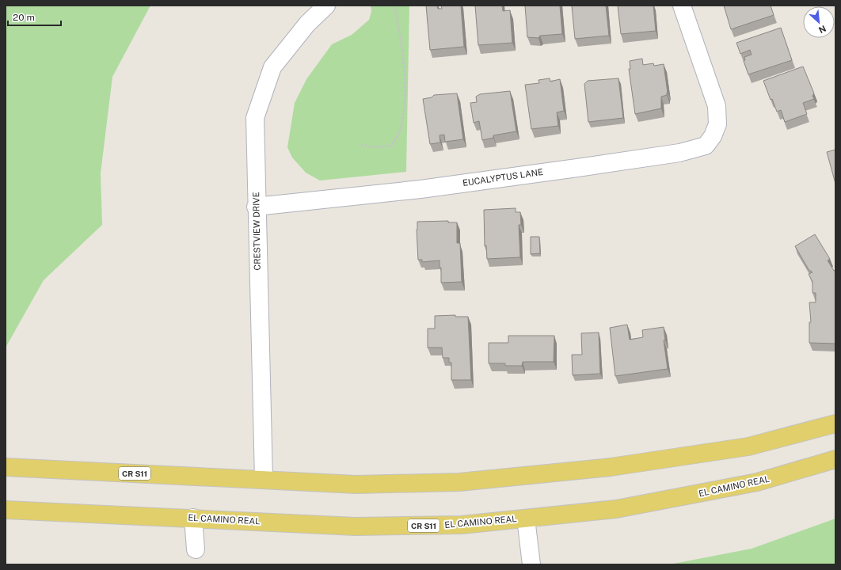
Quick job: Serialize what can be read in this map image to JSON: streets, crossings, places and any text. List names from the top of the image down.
{
  "streets": {
    "main road": ["CR S11", "EL CAMINO REAL"],
    "street": ["EUCALYPTUS LANE", "CRESTVIEW DRIVE"]
  },
  "crossings": [
    ["EUCALYPTUS LANE", "CRESTVIEW DRIVE"],
    ["CRESTVIEW DRIVE", "CR S11"]
  ],
  "scale_bar": "20 m",
  "north": "bottom right"
}
